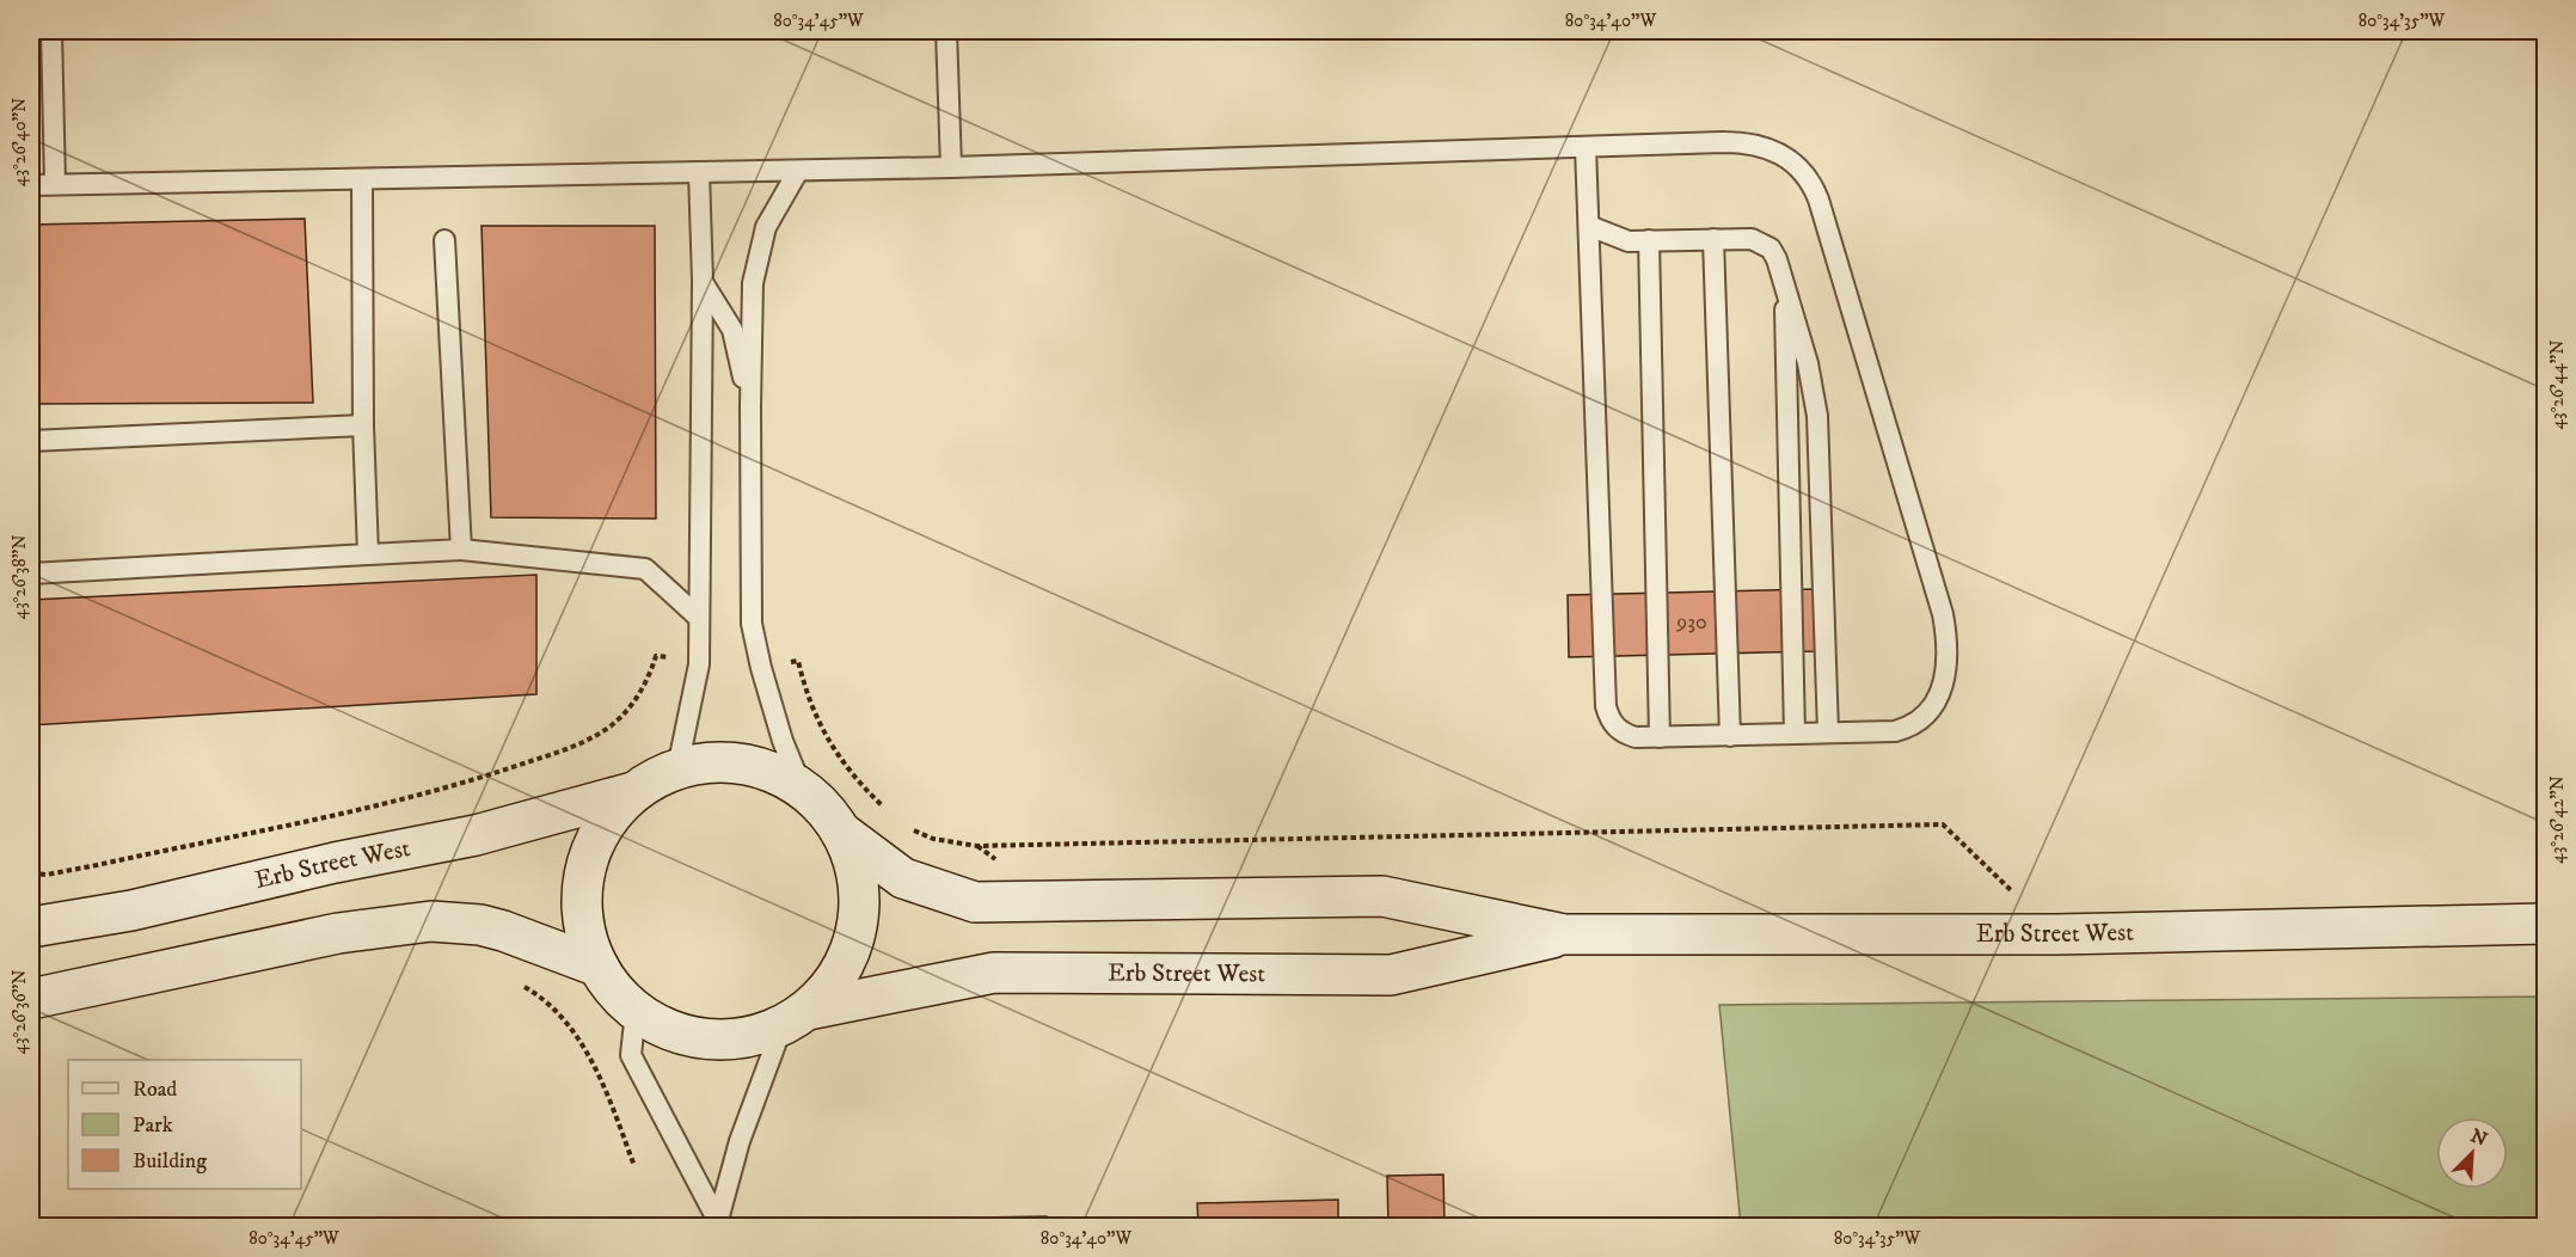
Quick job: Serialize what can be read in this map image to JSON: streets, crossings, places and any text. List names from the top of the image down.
{
  "streets": {
    "main road": ["Erb Street West"]
  },
  "house_numbers": ["930"],
  "legend": ["Road", "Park", "Building"],
  "north": "top right",
  "coordinates": [
    "80°34'45\"W",
    "80°34'40\"W",
    "80°34'35\"W",
    "43°26'40\"N",
    "43°26'44\"N",
    "43°26'38\"N",
    "43°26'42\"N",
    "43°26'36\"N"
  ]
}
